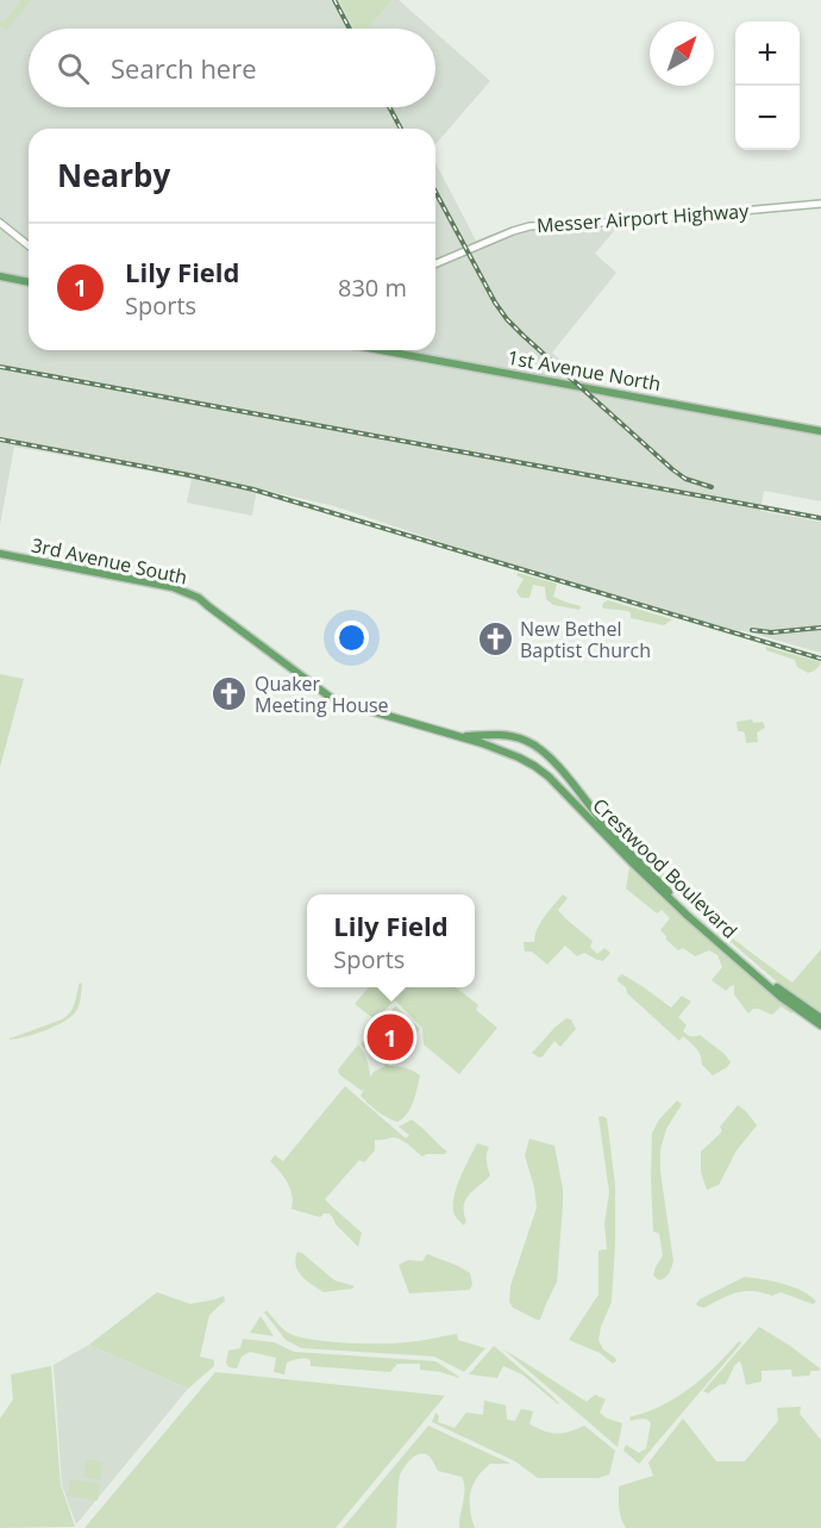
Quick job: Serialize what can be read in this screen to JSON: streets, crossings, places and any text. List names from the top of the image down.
{
  "streets": {
    "main road": [
      "Messer Airport Highway",
      "1st Avenue North",
      "3rd Avenue South",
      "Crestwood Boulevard"
    ]
  },
  "crossings": [
    ["3rd Avenue South", "Crestwood Boulevard"]
  ],
  "places": {
    "church": ["New Bethel Baptist Church", "Quaker Meeting House"]
  },
  "north": "top right",
  "page": {
    "map_buttons": ["+", "−"],
    "search": "Search here",
    "heading": "Nearby",
    "list": [
      {
        "mark": "1",
        "name": "Lily Field",
        "note": "Sports",
        "value": "830 m"
      }
    ],
    "popup": ["Lily Field", "Sports"],
    "pins": "1"
  }
}
